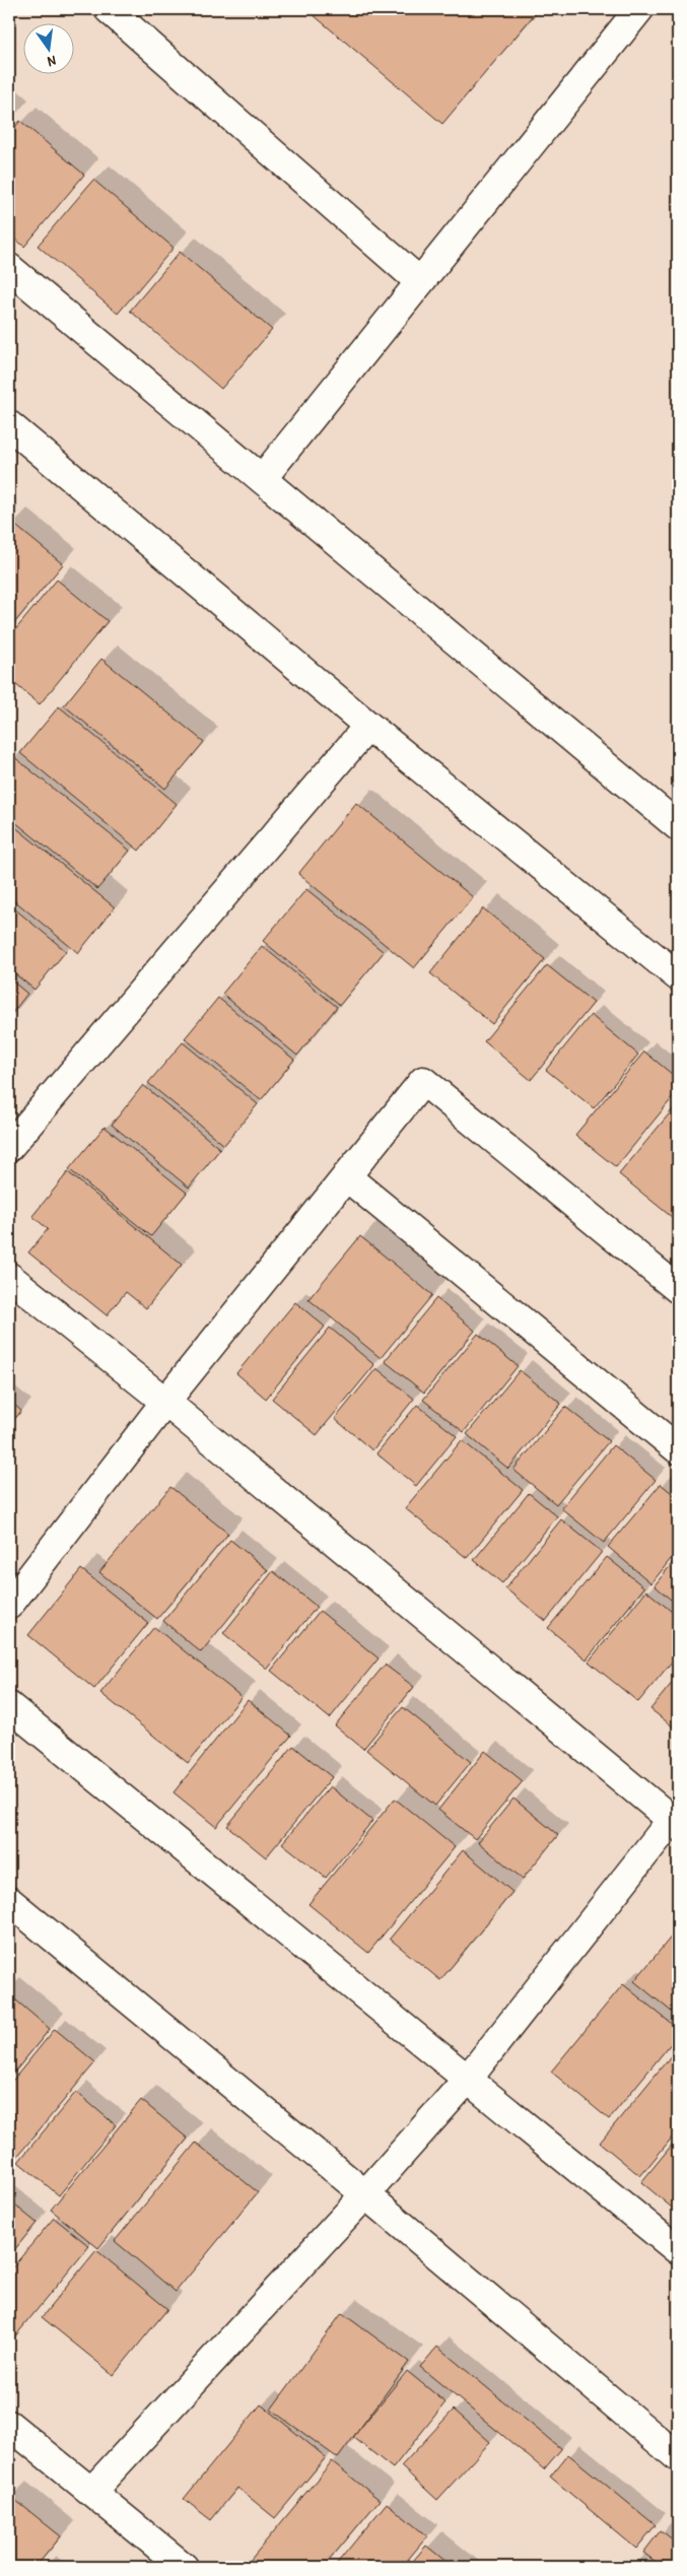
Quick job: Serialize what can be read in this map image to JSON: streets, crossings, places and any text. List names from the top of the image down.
{
  "north": "bottom"
}
